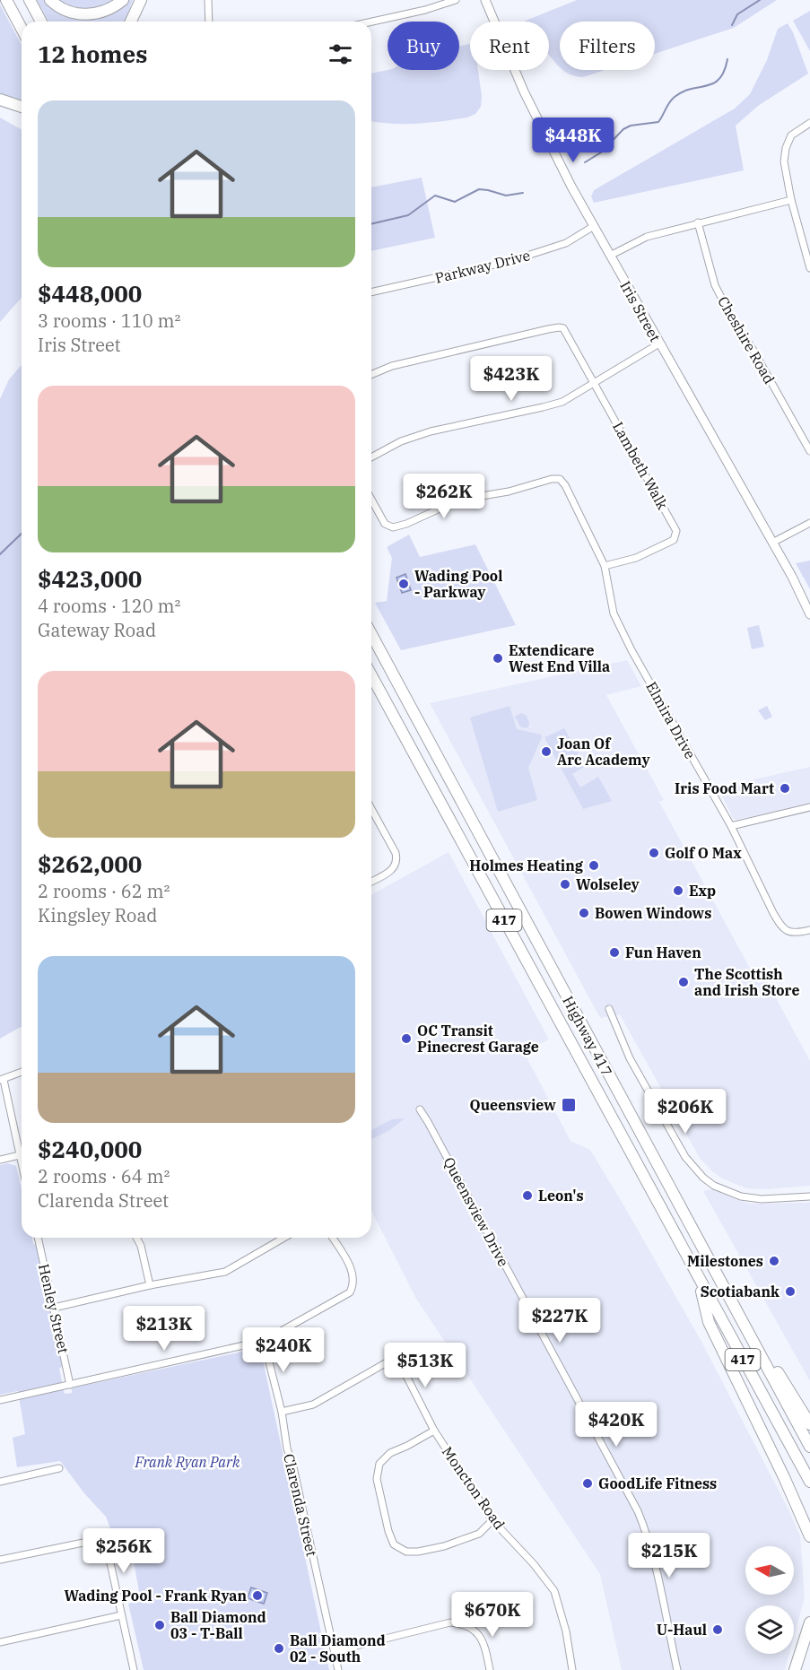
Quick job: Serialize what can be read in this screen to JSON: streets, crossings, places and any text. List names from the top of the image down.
{
  "streets": {
    "highway": ["417", "Highway 417"],
    "street": [
      "Parkway Drive",
      "Iris Street",
      "Cheshire Road",
      "Lambeth Walk",
      "Elmira Drive",
      "Queensview Drive",
      "Henley Street",
      "Moncton Road",
      "Clarenda Street"
    ]
  },
  "crossings": [
    ["Parkway Drive", "Iris Street"],
    ["Lambeth Walk", "Elmira Drive"],
    ["Moncton Road", "Clarenda Street"]
  ],
  "parks": ["Frank Ryan Park"],
  "places": {
    "other": [
      "Wading Pool - Parkway",
      "Extendicare West End Villa",
      "Joan Of Arc Academy",
      "Iris Food Mart",
      "Golf O Max",
      "Holmes Heating",
      "Wolseley",
      "Exp",
      "Bowen Windows",
      "Fun Haven",
      "The Scottish and Irish Store",
      "OC Transit Pinecrest Garage",
      "Leon's",
      "Milestones",
      "Scotiabank",
      "GoodLife Fitness",
      "Wading Pool - Frank Ryan",
      "Ball Diamond 03 - T-Ball",
      "U-Haul",
      "Ball Diamond 02 - South"
    ],
    "transit": ["Queensview"]
  },
  "north": "left",
  "page": {
    "chip": ["Buy", "Rent", "Filters"],
    "heading": "12 homes",
    "list": [
      {
        "name": "$448,000",
        "note": "3 rooms · 110 m² · Iris Street"
      },
      {
        "name": "$423,000",
        "note": "4 rooms · 120 m² · Gateway Road"
      },
      {
        "name": "$262,000",
        "note": "2 rooms · 62 m² · Kingsley Road"
      },
      {
        "name": "$240,000",
        "note": "2 rooms · 64 m² · Clarenda Street"
      }
    ],
    "price": [
      "$448K",
      "$423K",
      "$262K",
      "$206K",
      "$227K",
      "$213K",
      "$240K",
      "$513K",
      "$420K",
      "$256K",
      "$215K",
      "$670K"
    ]
  }
}
